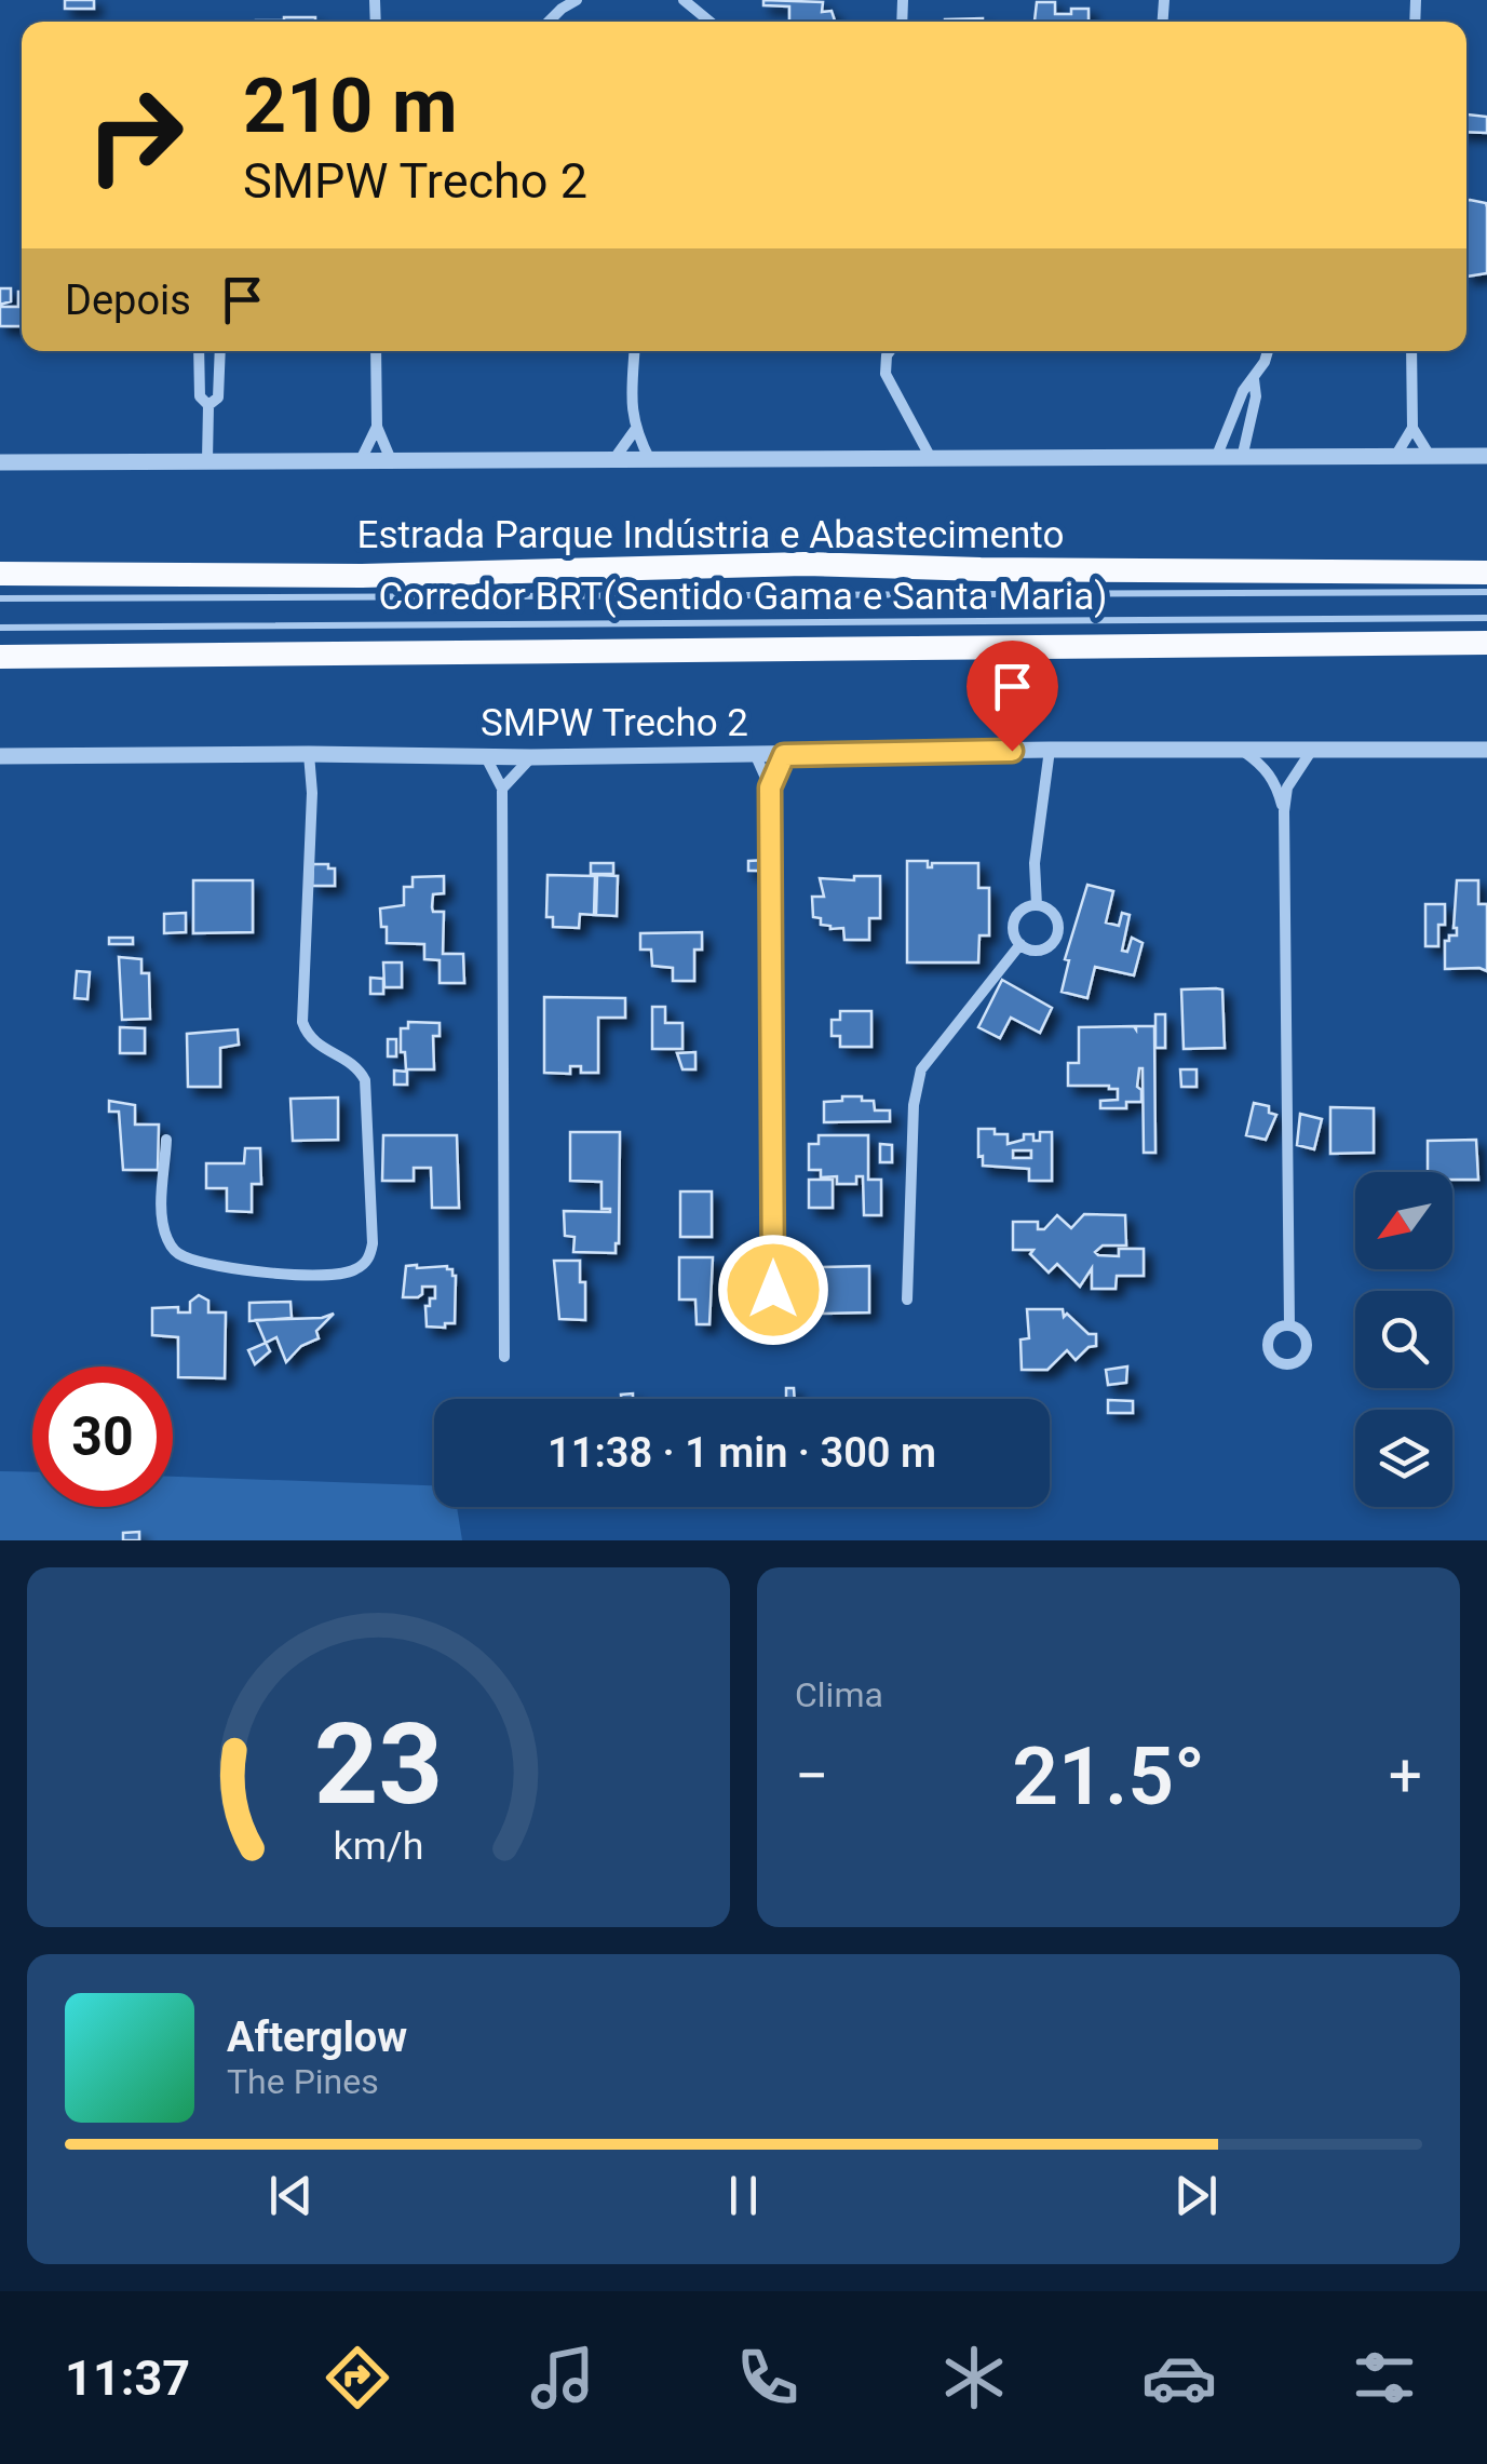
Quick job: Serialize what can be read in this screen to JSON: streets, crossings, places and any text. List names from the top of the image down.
{
  "streets": {
    "highway": ["Estrada Parque Indústria e Abastecimento"],
    "street": ["SMPW Trecho 2"],
    "lane": ["Corredor BRT(Sentido Gama e Santa Maria)"]
  },
  "north": "bottom left",
  "page": {
    "turn": ["210 m", "SMPW Trecho 2"],
    "then": "Depois",
    "limit": "30",
    "trip": "11:38 · 1 min · 300 m",
    "tile": "Clima",
    "heat": ["−", "21.5°", "+"],
    "song": ["Afterglow", "The Pines"],
    "tabs": "11:37",
    "gauge": ["23", "km/h"]
  }
}
